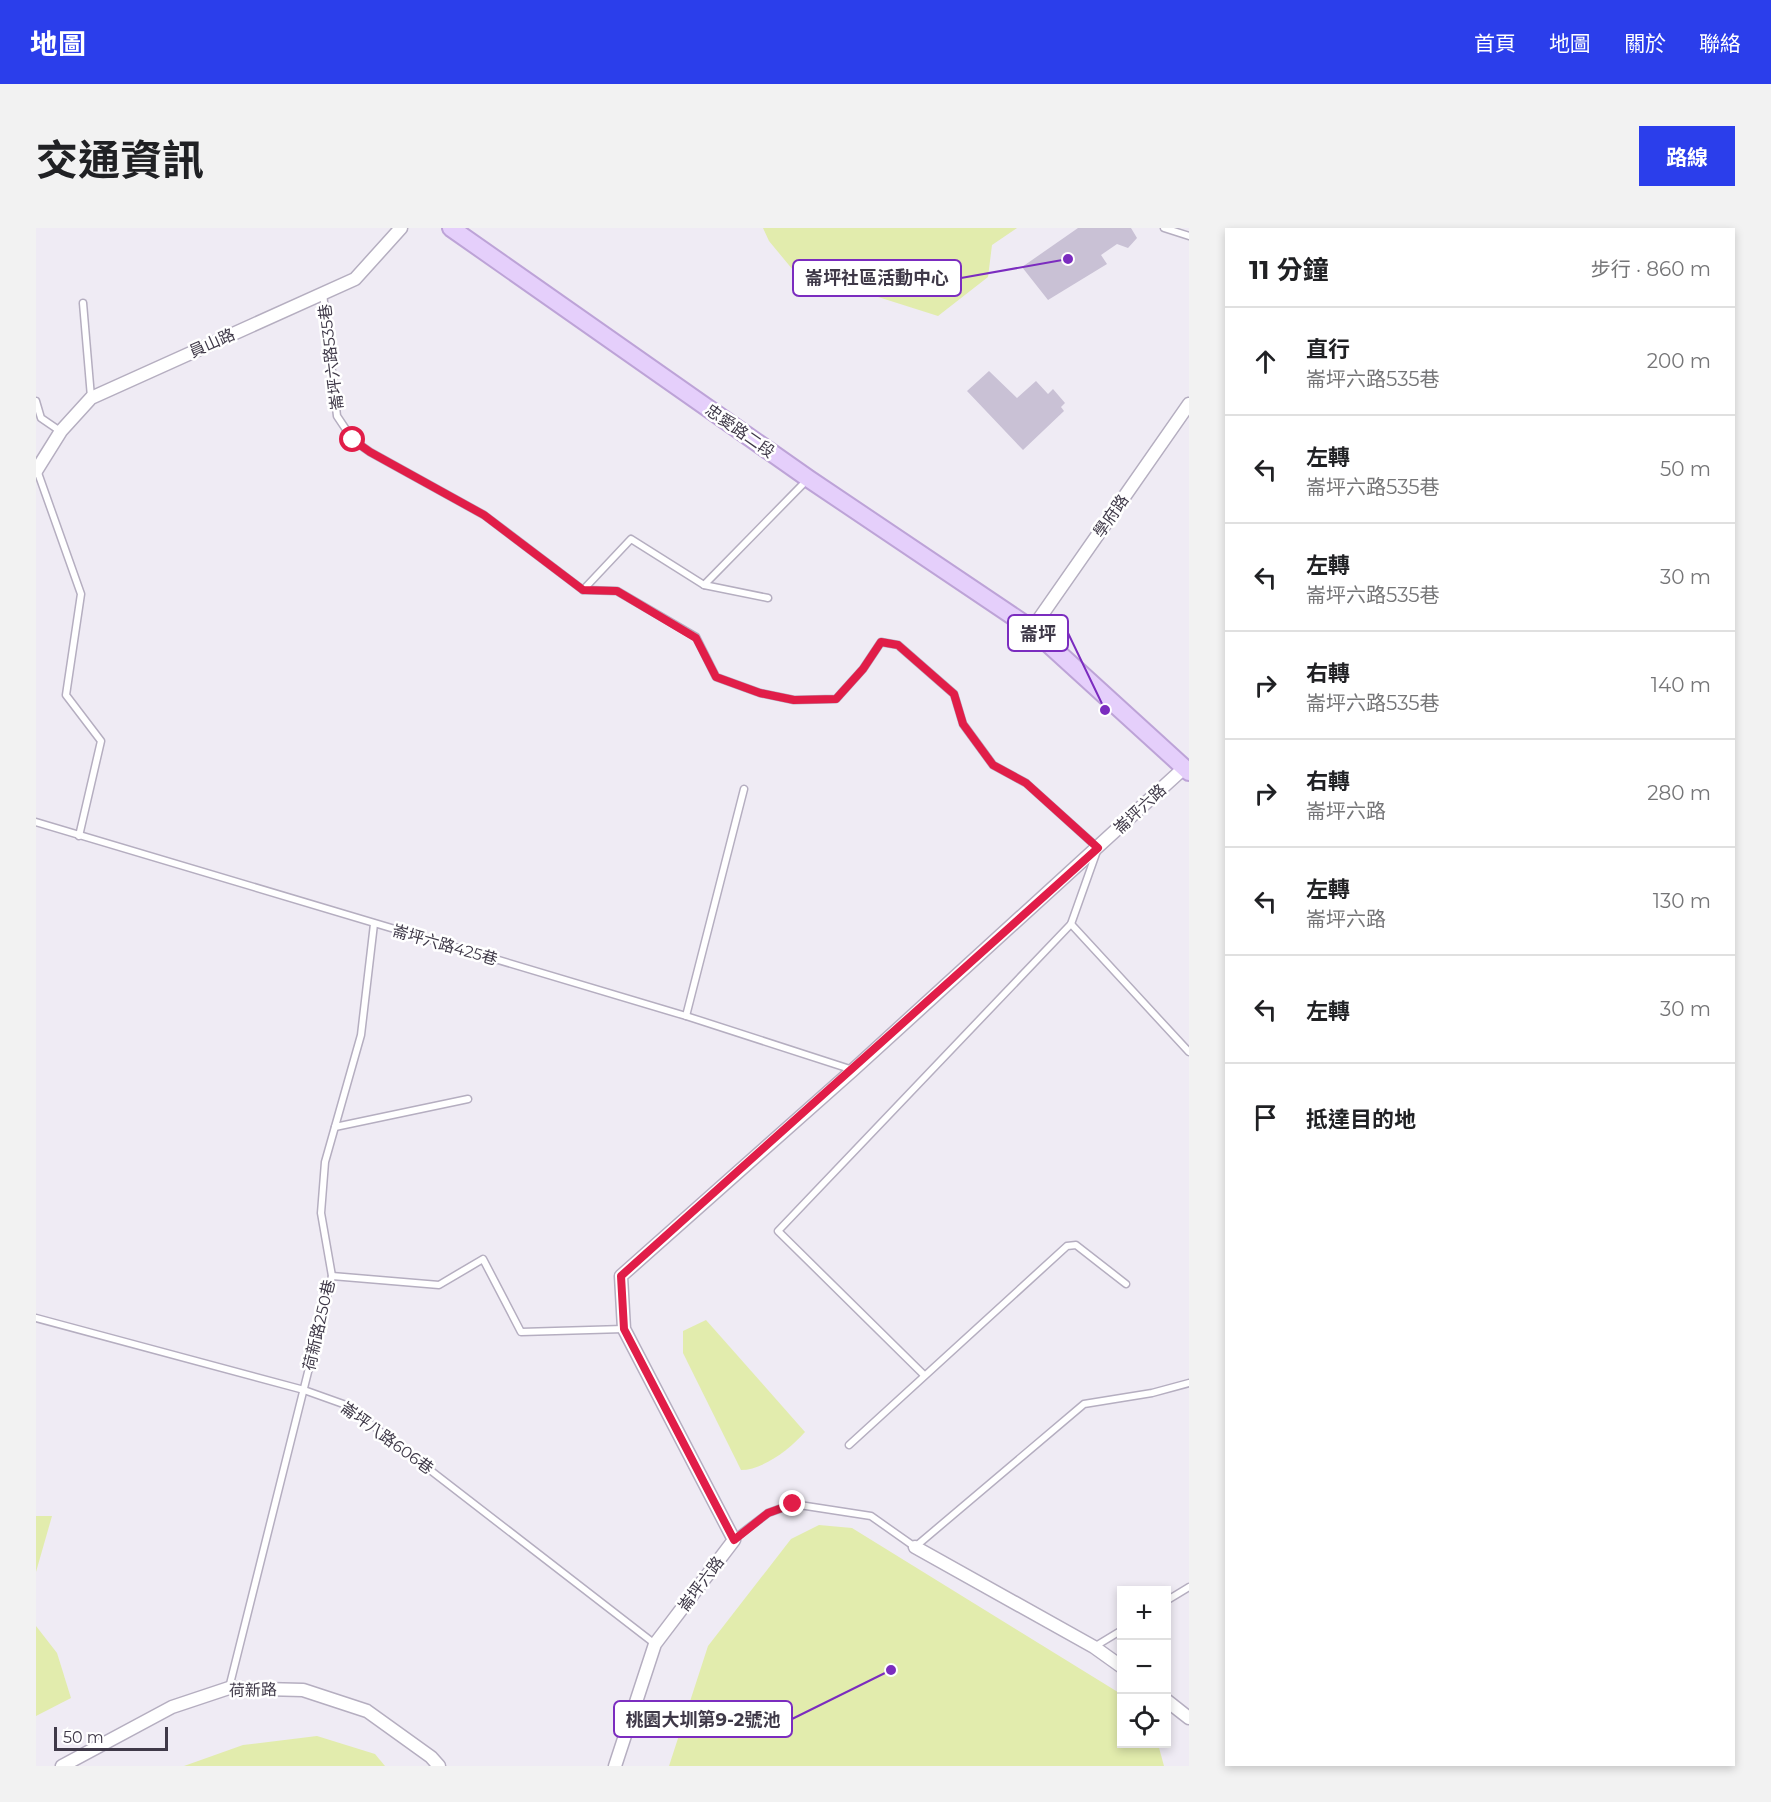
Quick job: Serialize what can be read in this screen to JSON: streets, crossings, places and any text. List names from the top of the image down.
{
  "streets": {
    "main road": ["忠愛路二段"],
    "street": [
      "員山路",
      "學府路",
      "崙坪六路",
      "荷新路"
    ],
    "lane": [
      "崙坪六路535巷",
      "崙坪六路425巷",
      "荷新路250巷",
      "崙坪八路606巷"
    ]
  },
  "crossings": [
    ["員山路", "崙坪六路535巷"],
    ["忠愛路二段", "學府路"],
    ["忠愛路二段", "崙坪六路"],
    ["崙坪六路", "崙坪六路425巷"],
    ["崙坪六路", "崙坪八路606巷"],
    ["崙坪六路425巷", "荷新路250巷"],
    ["荷新路250巷", "崙坪八路606巷"],
    ["荷新路250巷", "荷新路"]
  ],
  "places": ["崙坪社區活動中心", "崙坪", "桃園大圳第9-2號池"],
  "scale_bar": "50 m",
  "page": {
    "header": "地圖",
    "nav": [
      "首頁",
      "地圖",
      "關於",
      "聯絡"
    ],
    "title": "交通資訊",
    "buttons": "路線",
    "heading": ["11 分鐘", "步行 · 860 m"],
    "list": [
      ["直行", "崙坪六路535巷", "200 m"],
      ["左轉", "崙坪六路535巷", "50 m"],
      ["左轉", "崙坪六路535巷", "30 m"],
      ["右轉", "崙坪六路535巷", "140 m"],
      ["右轉", "崙坪六路", "280 m"],
      ["左轉", "崙坪六路", "130 m"],
      ["左轉", "30 m"],
      "抵達目的地"
    ],
    "map_buttons": ["+", "−"],
    "scale": "50 m"
  }
}
